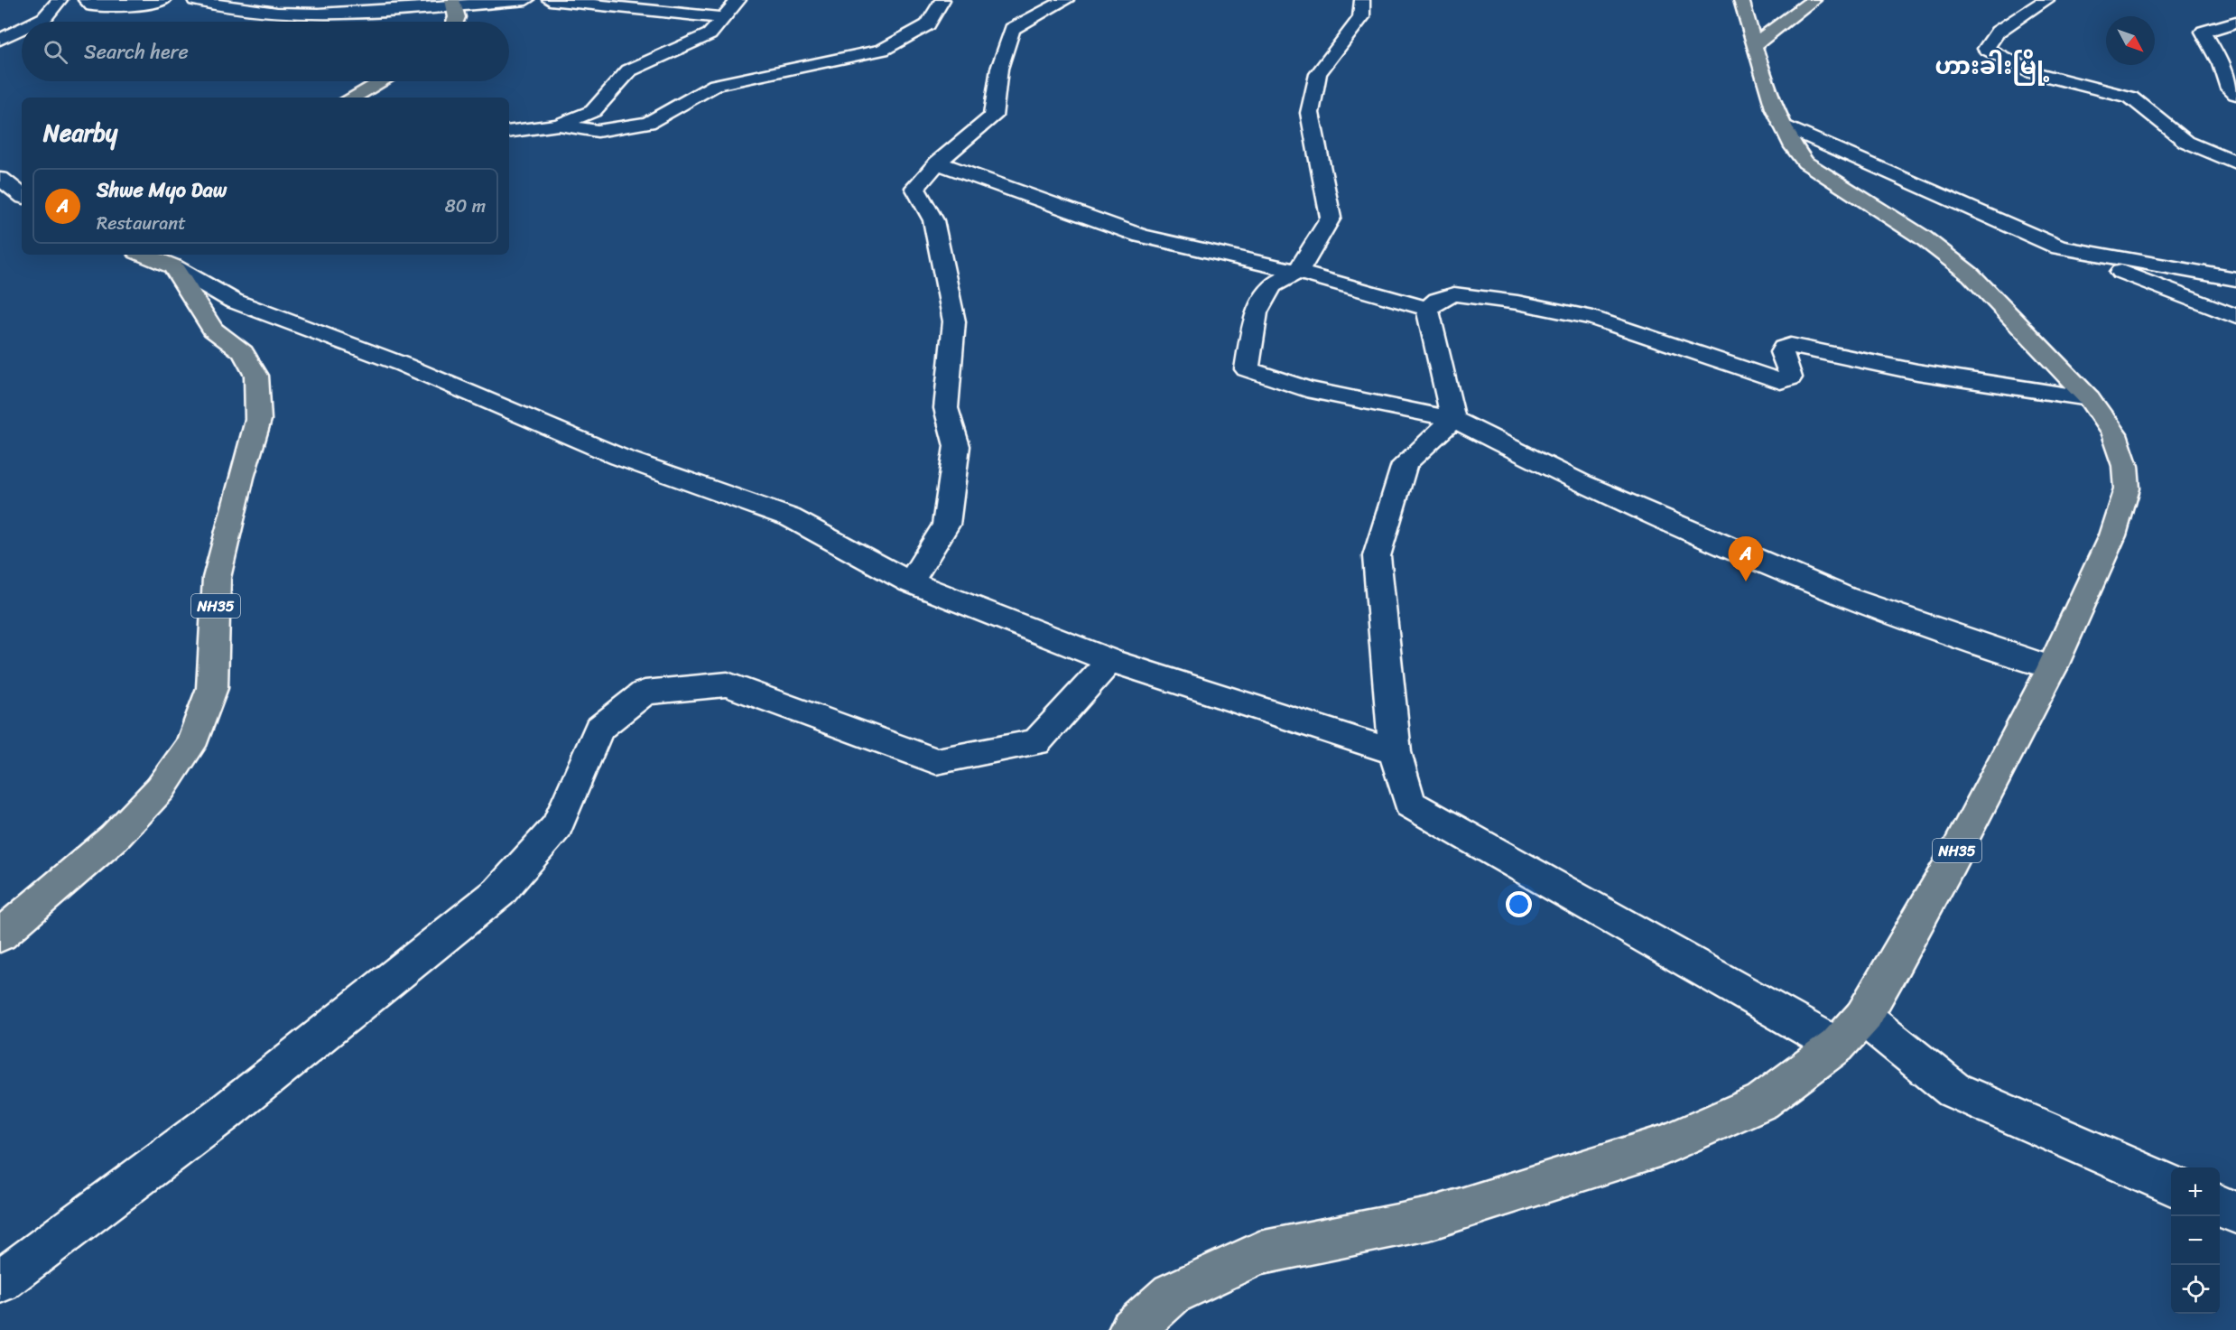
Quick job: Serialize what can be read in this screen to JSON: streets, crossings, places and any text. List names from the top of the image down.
{
  "streets": {
    "highway": ["NH35"]
  },
  "districts": ["ဟားခါးမြို့"],
  "north": "bottom right",
  "page": {
    "search": "Search here",
    "heading": "Nearby",
    "list": [
      {
        "mark": "A",
        "name": "Shwe Myo Daw",
        "note": "Restaurant",
        "value": "80 m"
      }
    ],
    "pins": "A",
    "map_buttons": ["+", "−"]
  }
}
